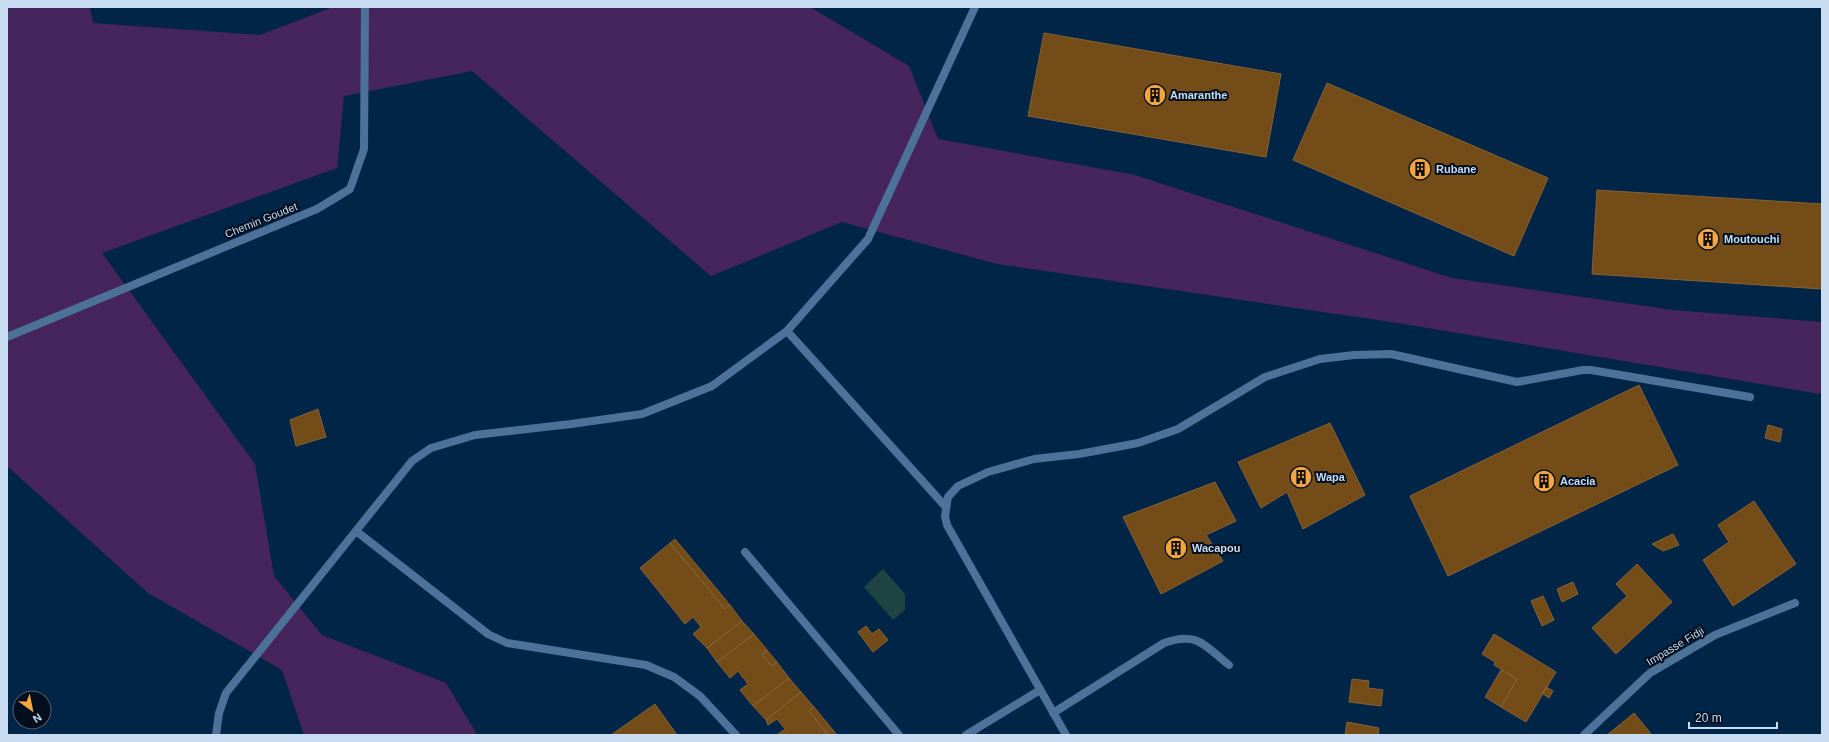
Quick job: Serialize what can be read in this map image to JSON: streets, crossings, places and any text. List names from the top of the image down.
{
  "streets": {
    "street": ["Chemin Goudet", "Impasse Fidji"]
  },
  "places": {
    "building": [
      "Amaranthe",
      "Rubane",
      "Moutouchi",
      "Wapa",
      "Acacia",
      "Wacapou"
    ]
  },
  "scale_bar": "20 m",
  "north": "bottom right"
}
